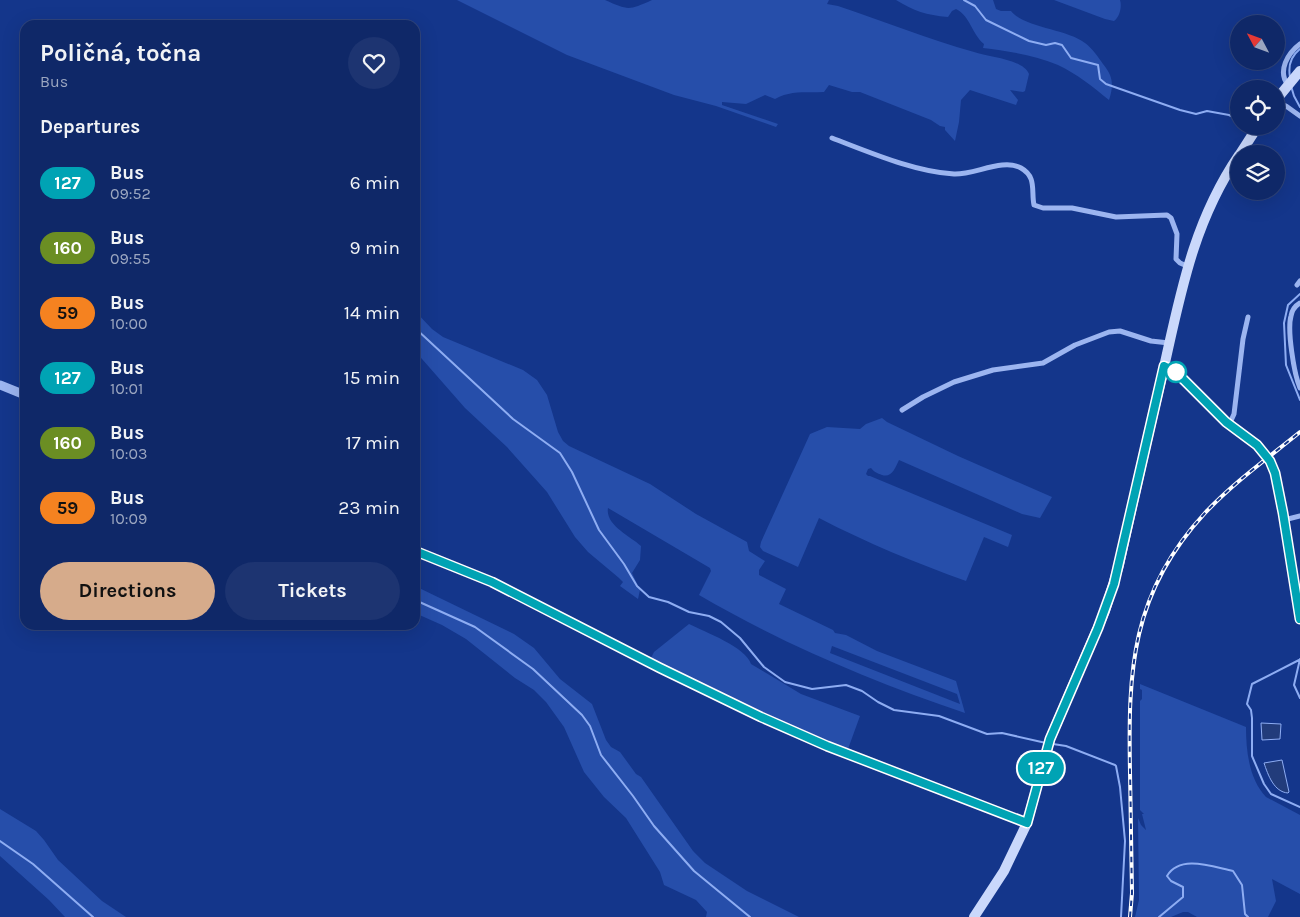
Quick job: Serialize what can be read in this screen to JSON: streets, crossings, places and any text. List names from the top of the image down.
{
  "lines": ["bus line 127"],
  "north": "top left",
  "page": {
    "on_map": "127",
    "heading": [
      ["Poličná, točna", "Bus"],
      "Departures"
    ],
    "list": [
      {
        "mark": "127",
        "name": "Bus",
        "note": "09:52",
        "value": "6 min"
      },
      {
        "mark": "160",
        "name": "Bus",
        "note": "09:55",
        "value": "9 min"
      },
      {
        "mark": "59",
        "name": "Bus",
        "note": "10:00",
        "value": "14 min"
      },
      {
        "mark": "127",
        "name": "Bus",
        "note": "10:01",
        "value": "15 min"
      },
      {
        "mark": "160",
        "name": "Bus",
        "note": "10:03",
        "value": "17 min"
      },
      {
        "mark": "59",
        "name": "Bus",
        "note": "10:09",
        "value": "23 min"
      }
    ],
    "buttons": ["Directions", "Tickets"]
  }
}
